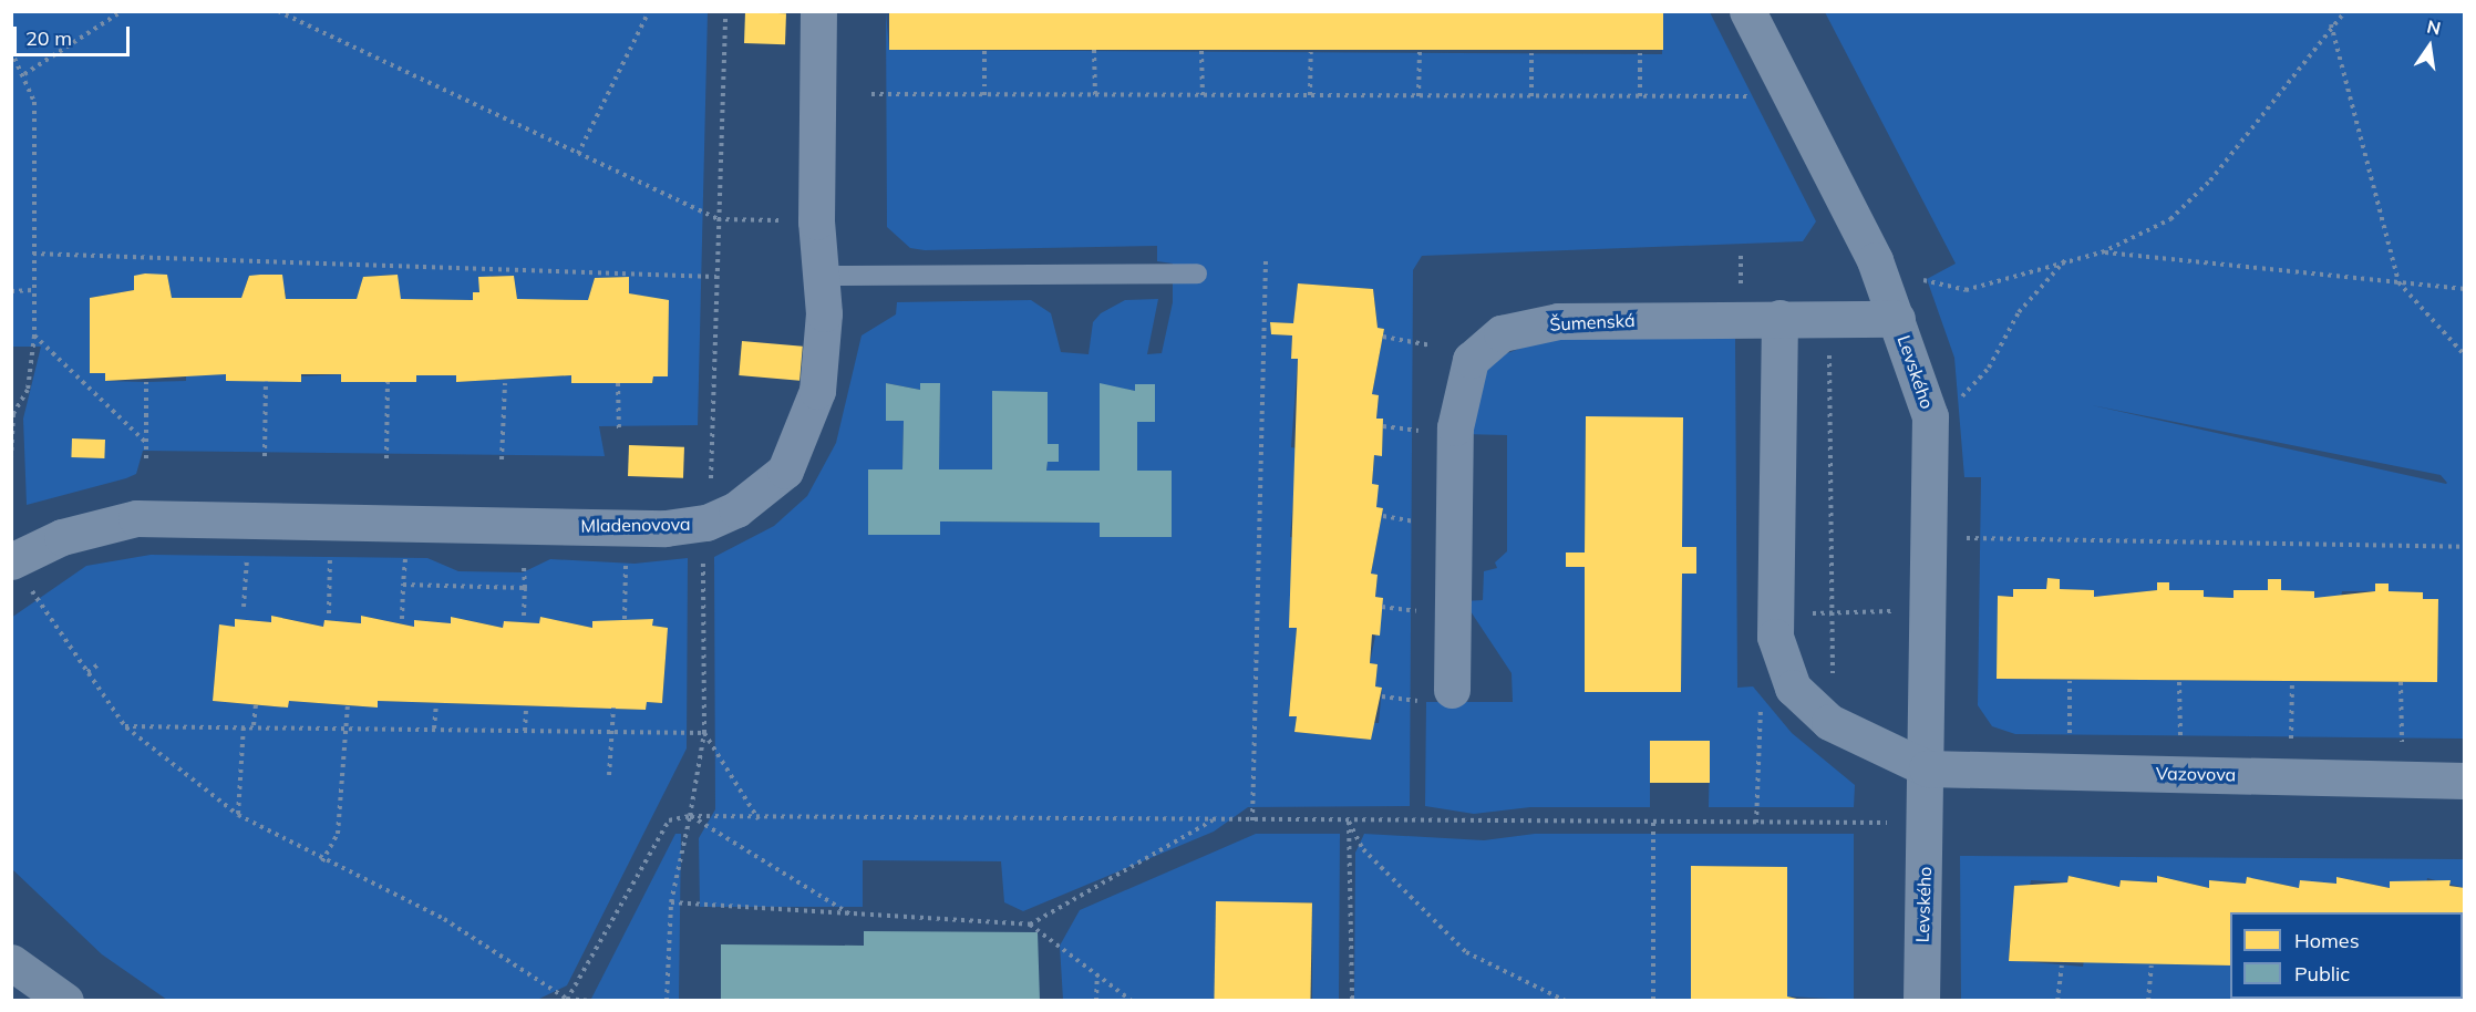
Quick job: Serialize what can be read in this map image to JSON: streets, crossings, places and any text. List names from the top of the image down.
{
  "streets": {
    "street": [
      "Šumenská",
      "Levského",
      "Mladenovova",
      "Vazovova"
    ]
  },
  "crossings": [
    ["Šumenská", "Levského"],
    ["Levského", "Vazovova"]
  ],
  "legend": ["Homes", "Public"],
  "scale_bar": "20 m",
  "north": "top"
}
